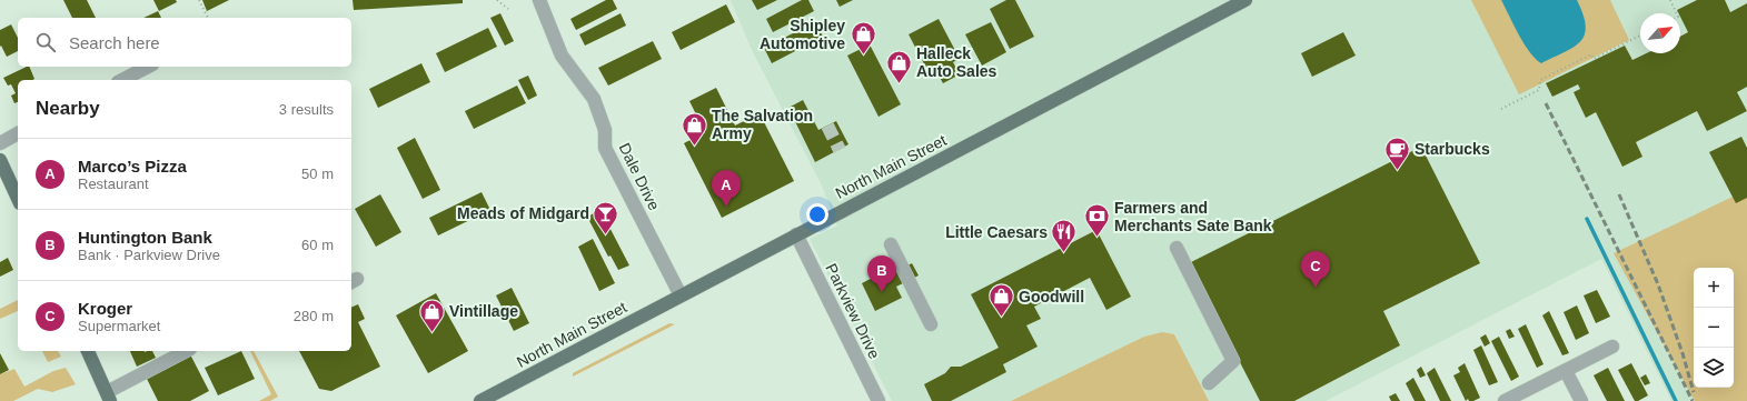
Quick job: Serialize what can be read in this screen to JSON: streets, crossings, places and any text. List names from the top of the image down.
{
  "streets": {
    "main road": ["North Main Street"],
    "street": ["Dale Drive", "Parkview Drive"]
  },
  "crossings": [
    ["North Main Street", "Dale Drive"],
    ["North Main Street", "Parkview Drive"]
  ],
  "places": {
    "shop": [
      "Shipley Automotive",
      "Halleck Auto Sales",
      "The Salvation Army",
      "Goodwill",
      "Vintillage"
    ],
    "cafe": ["Starbucks"],
    "bar": ["Meads of Midgard"],
    "bank": ["Farmers and Merchants Sate Bank"],
    "restaurant": ["Little Caesars"]
  },
  "north": "top right",
  "page": {
    "search": "Search here",
    "heading": ["Nearby", "3 results"],
    "list": [
      {
        "mark": "A",
        "name": "Marco’s Pizza",
        "note": "Restaurant",
        "value": "50 m"
      },
      {
        "mark": "B",
        "name": "Huntington Bank",
        "note": "Bank · Parkview Drive",
        "value": "60 m"
      },
      {
        "mark": "C",
        "name": "Kroger",
        "note": "Supermarket",
        "value": "280 m"
      }
    ],
    "pins": ["A", "C", "B"],
    "map_buttons": ["+", "−"]
  }
}
